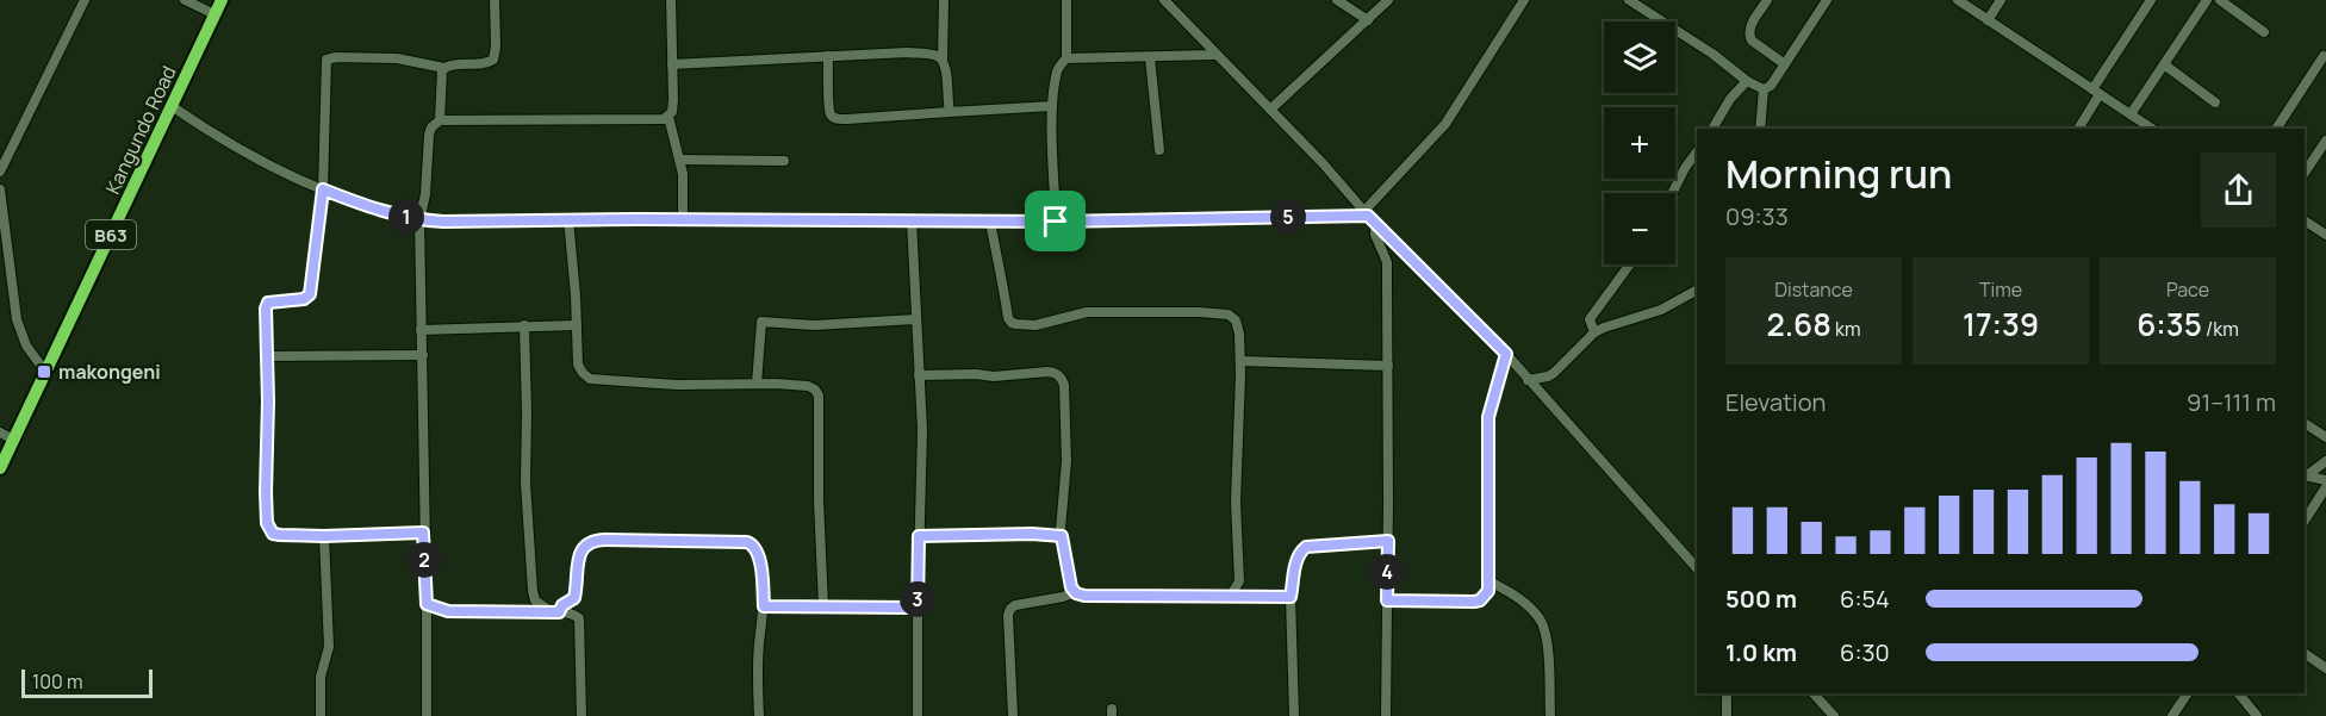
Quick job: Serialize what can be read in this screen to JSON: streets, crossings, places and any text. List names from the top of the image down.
{
  "streets": {
    "highway": ["Kangundo Road", "B63"]
  },
  "places": {
    "transit": ["makongeni"]
  },
  "scale_bar": "100 m",
  "page": {
    "map_buttons": ["+", "−"],
    "heading": ["Morning run", "09:33"],
    "pins": [
      "1",
      "5",
      "2",
      "4",
      "3"
    ],
    "stats": [
      ["Distance", "2.68 km"],
      ["Time", "17:39"],
      ["Pace", "6:35 /km"]
    ],
    "chart": ["Elevation", "91–111 m"],
    "list": [
      {
        "name": "500 m",
        "note": "6:54"
      },
      {
        "name": "1.0 km",
        "note": "6:30"
      }
    ],
    "scale": "100 m"
  }
}
